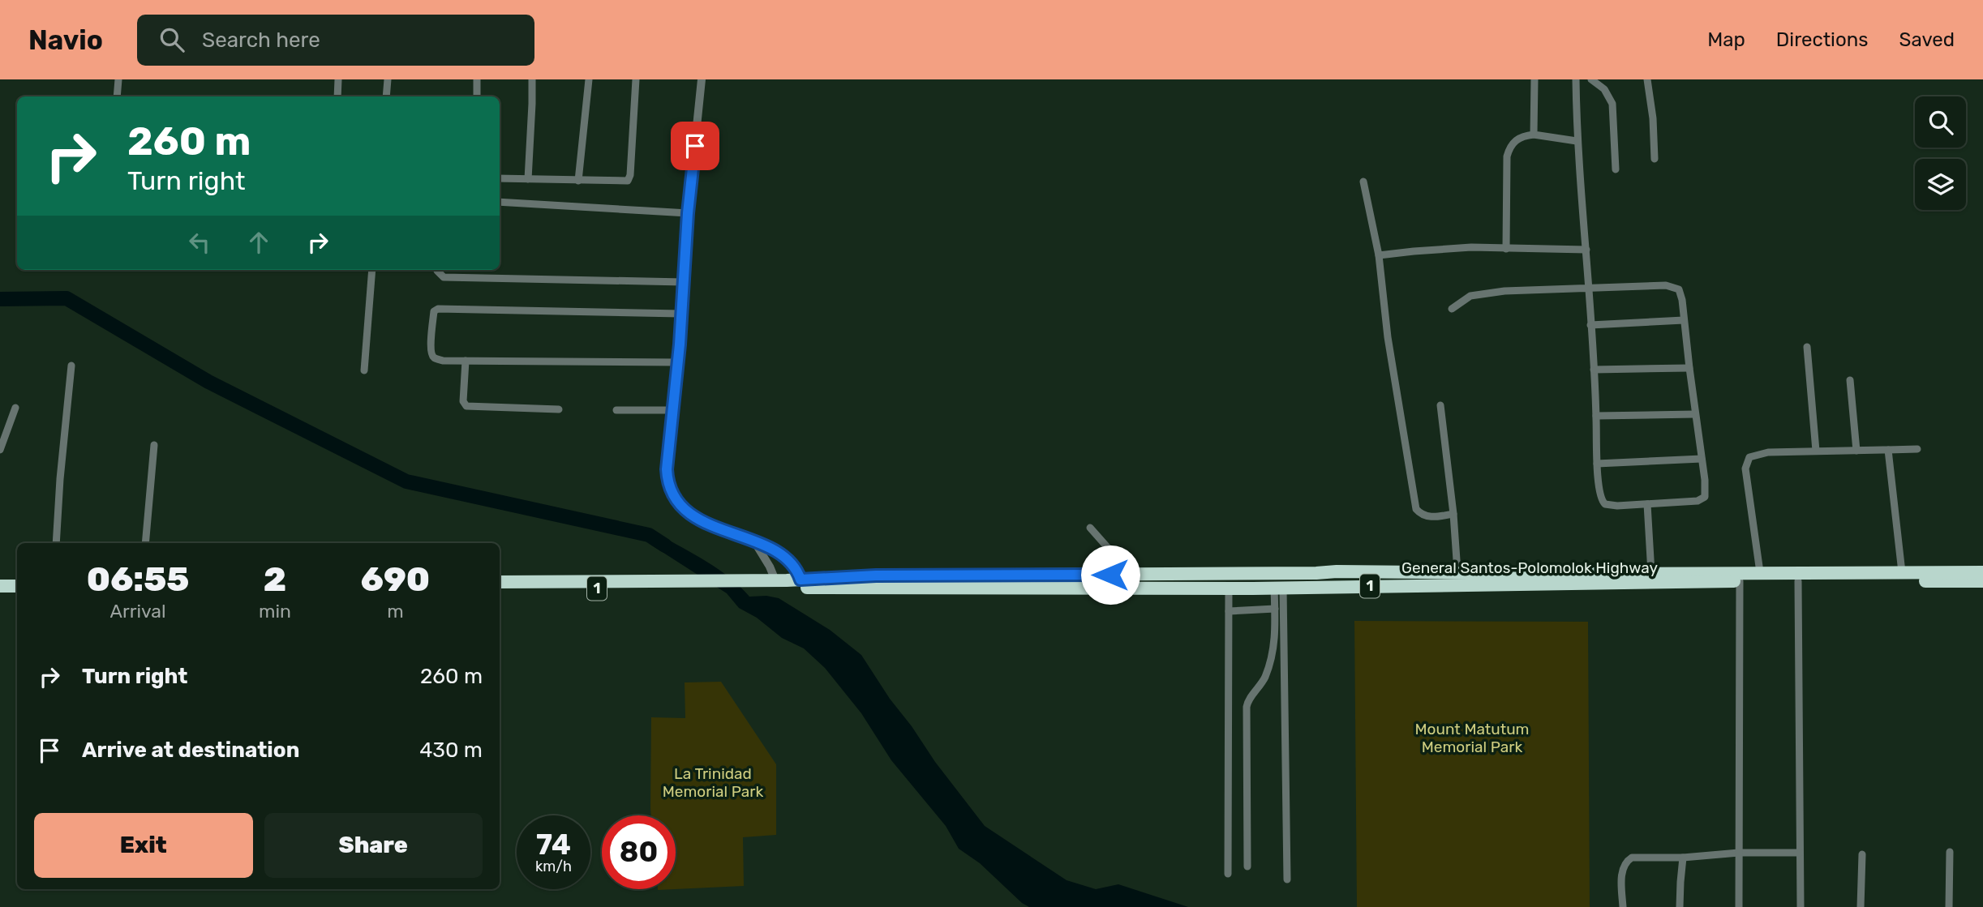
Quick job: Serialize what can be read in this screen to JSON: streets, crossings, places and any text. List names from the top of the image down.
{
  "streets": {
    "highway": ["General Santos-Polomolok Highway", "1"]
  },
  "crossings": [
    ["General Santos-Polomolok Highway", "1"]
  ],
  "parks": ["Mount Matutum Memorial Park", "La Trinidad Memorial Park"],
  "page": {
    "header": "Navio",
    "search": "Search here",
    "nav": ["Map", "Directions", "Saved"],
    "turn": ["260 m", "Turn right"],
    "eta": [
      "06:55",
      "Arrival",
      "2",
      "min",
      "690",
      "m"
    ],
    "list": [
      {
        "name": "Turn right",
        "value": "260 m"
      },
      {
        "name": "Arrive at destination",
        "value": "430 m"
      }
    ],
    "buttons": ["Exit", "Share"],
    "speed": "74 km/h",
    "limit": "80"
  }
}
